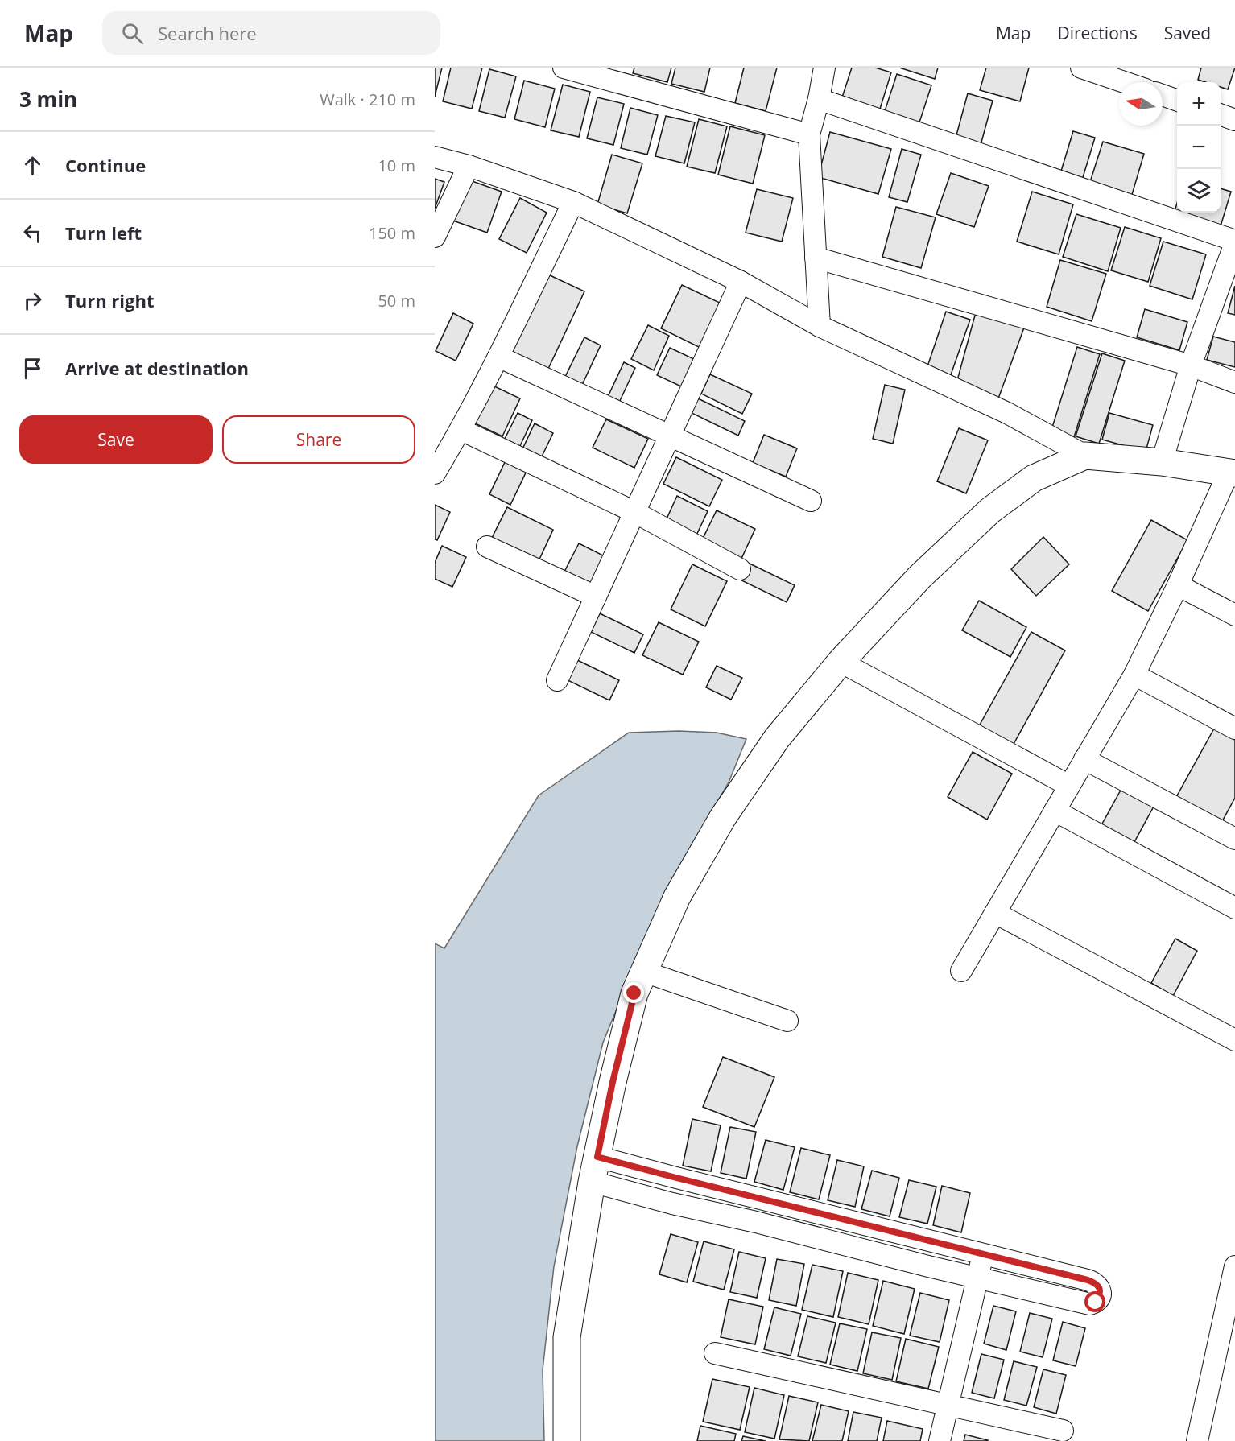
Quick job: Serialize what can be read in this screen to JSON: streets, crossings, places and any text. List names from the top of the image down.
{
  "north": "left",
  "page": {
    "header": "Map",
    "search": "Search here",
    "nav": ["Map", "Directions", "Saved"],
    "heading": ["3 min", "Walk · 210 m"],
    "map_buttons": ["+", "−"],
    "list": [
      ["Continue", "10 m"],
      ["Turn left", "150 m"],
      ["Turn right", "50 m"],
      "Arrive at destination"
    ],
    "buttons": ["Save", "Share"]
  }
}
